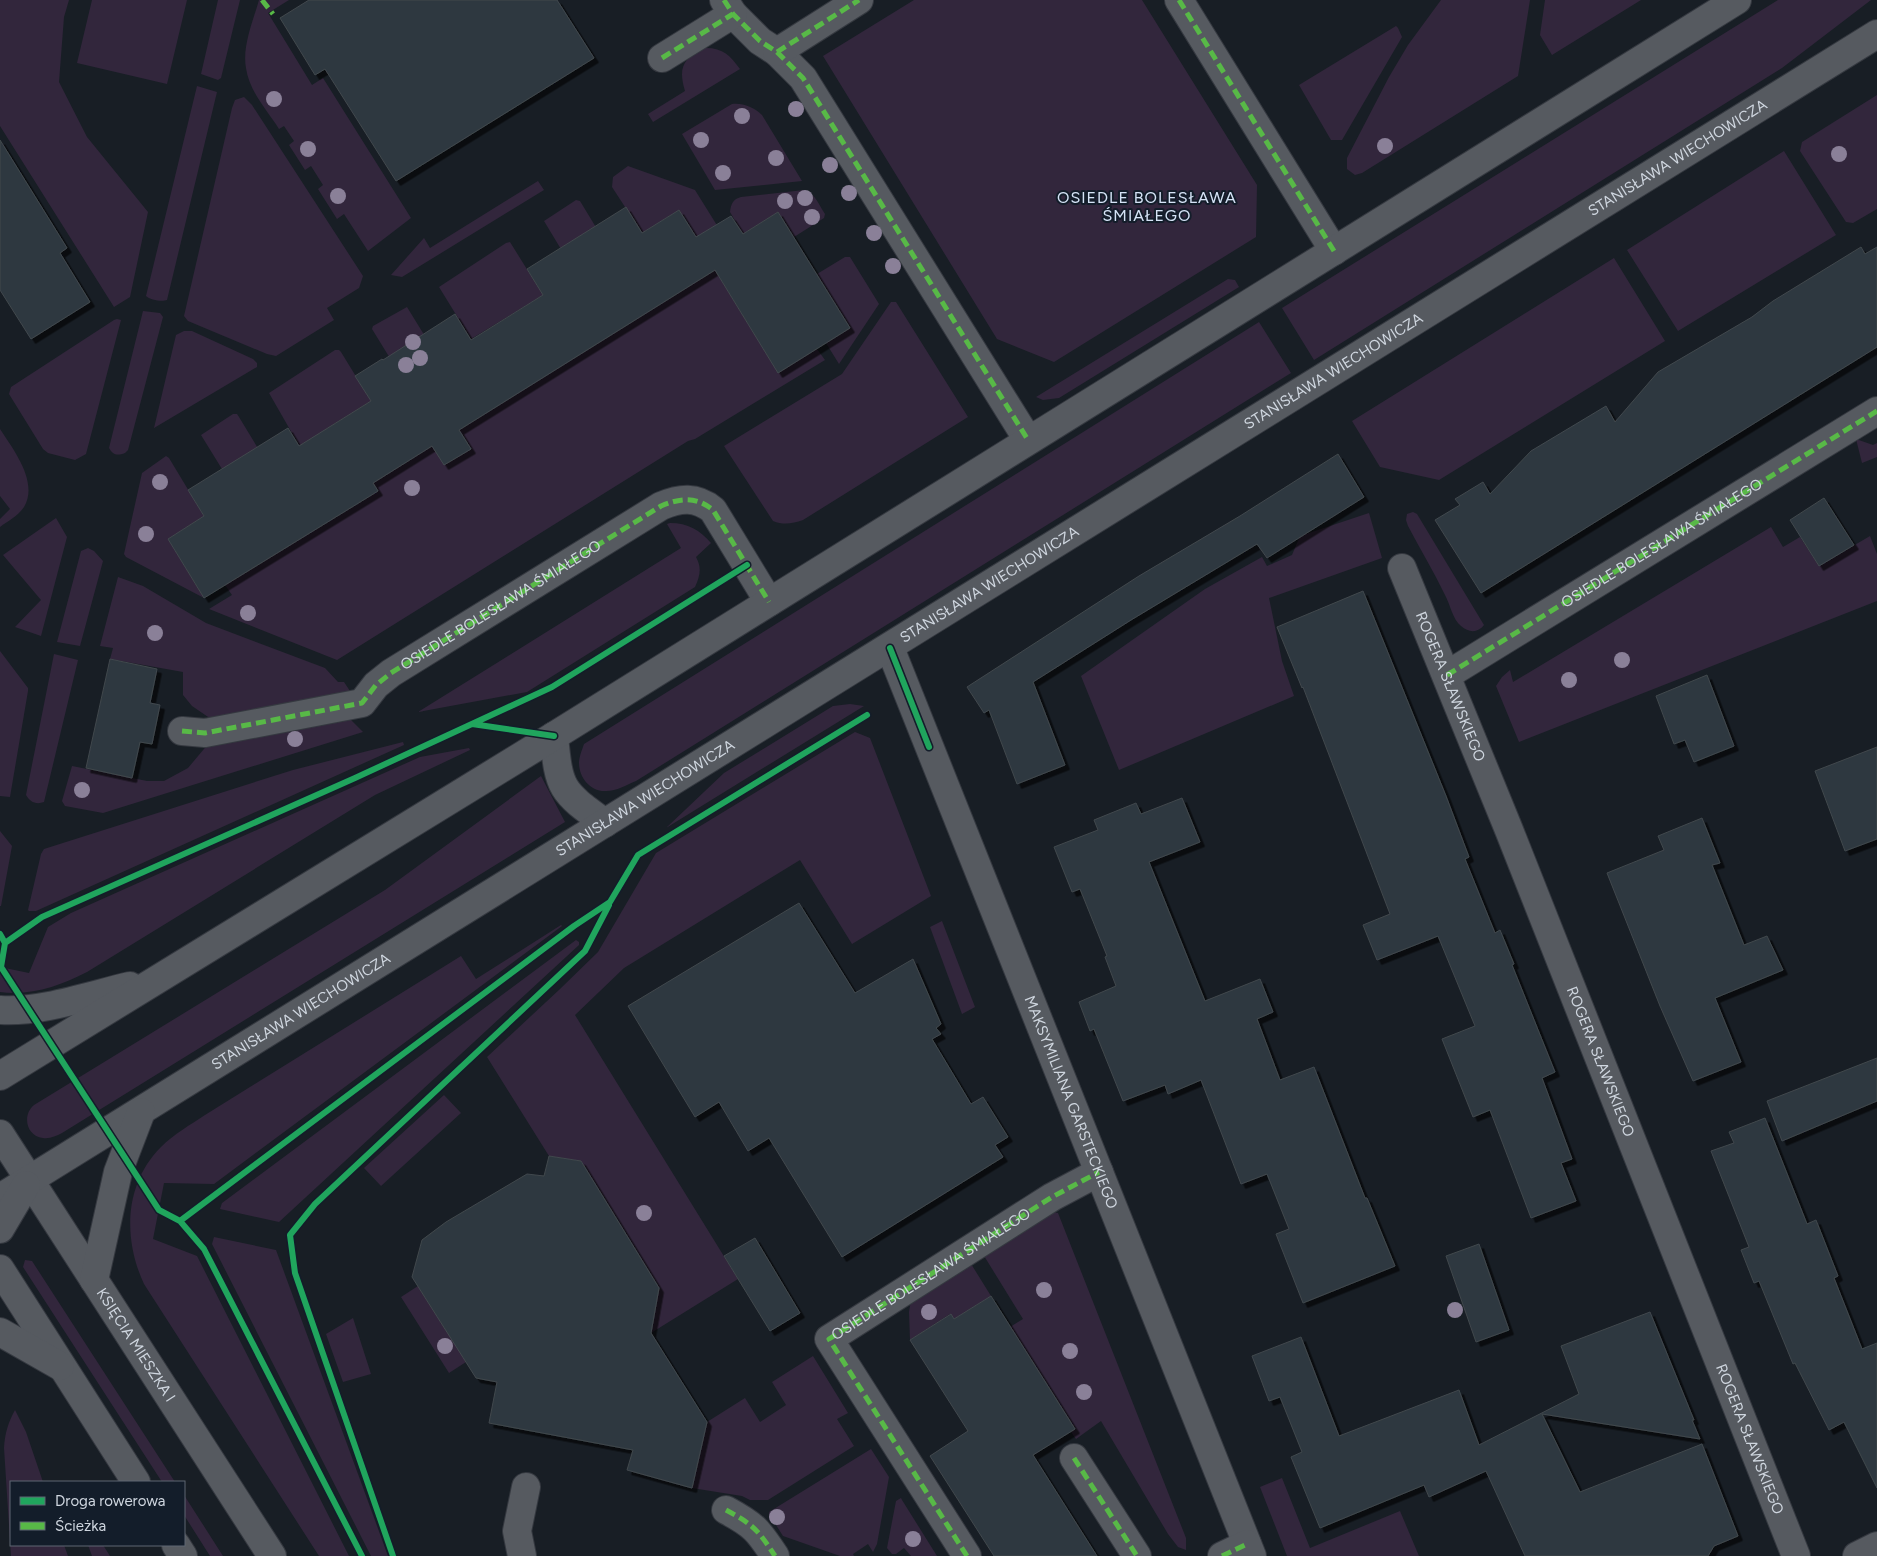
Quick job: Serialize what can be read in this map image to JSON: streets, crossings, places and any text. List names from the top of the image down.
{
  "streets": {
    "street": [
      "STANISŁAWA WIECHOWICZA",
      "OSIEDLE BOLESŁAWA ŚMIAŁEGO",
      "ROGERA SŁAWSKIEGO",
      "MAKSYMILIANA GARSTECKIEGO",
      "KSIĘCIA MIESZKA I"
    ]
  },
  "crossings": [
    ["STANISŁAWA WIECHOWICZA", "MAKSYMILIANA GARSTECKIEGO"],
    ["STANISŁAWA WIECHOWICZA", "KSIĘCIA MIESZKA I"],
    ["OSIEDLE BOLESŁAWA ŚMIAŁEGO", "ROGERA SŁAWSKIEGO"],
    ["OSIEDLE BOLESŁAWA ŚMIAŁEGO", "MAKSYMILIANA GARSTECKIEGO"]
  ],
  "districts": ["OSIEDLE BOLESŁAWA ŚMIAŁEGO"],
  "legend": ["Droga rowerowa", "Ścieżka"]
}
